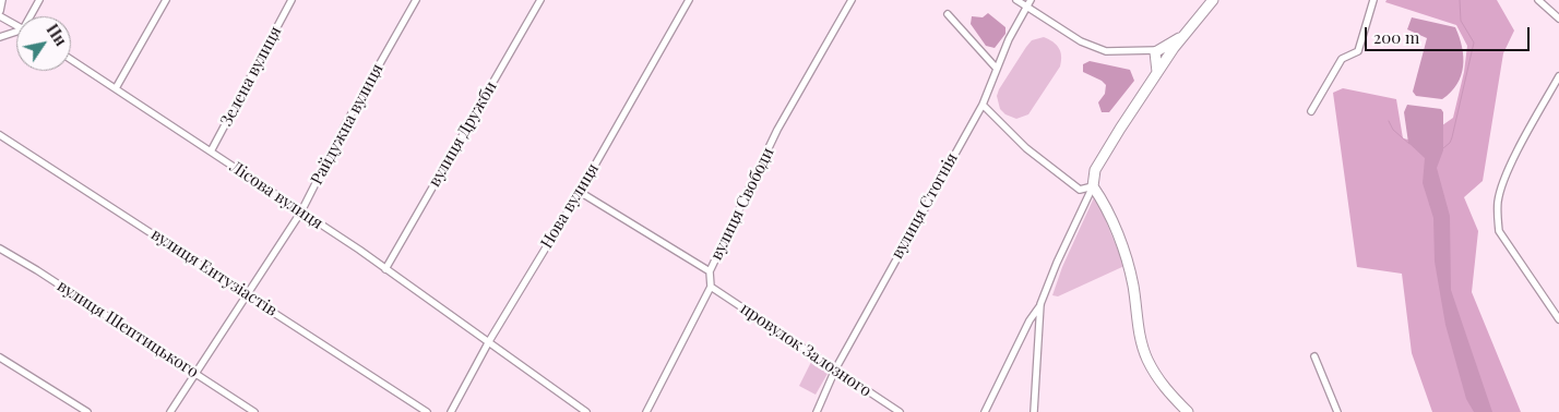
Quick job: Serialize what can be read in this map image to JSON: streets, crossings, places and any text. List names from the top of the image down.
{
  "streets": {
    "street": [
      "Зелена вулиця",
      "Райдужна вулиця",
      "вулиця Дружби",
      "Лісова вулиця",
      "вулиця Свободи",
      "Нова вулиця",
      "вулиця Стогнія",
      "вулиця Ентузіастів",
      "вулиця Шептицького",
      "провулок Залозного"
    ]
  },
  "crossings": [
    ["Зелена вулиця", "Лісова вулиця"],
    ["Райдужна вулиця", "Лісова вулиця"],
    ["Райдужна вулиця", "вулиця Ентузіастів"],
    ["Райдужна вулиця", "вулиця Шептицького"],
    ["вулиця Дружби", "Лісова вулиця"],
    ["Лісова вулиця", "Нова вулиця"],
    ["вулиця Свободи", "провулок Залозного"],
    ["вулиця Стогнія", "провулок Залозного"]
  ],
  "scale_bar": "200 m",
  "north": "top right"
}
